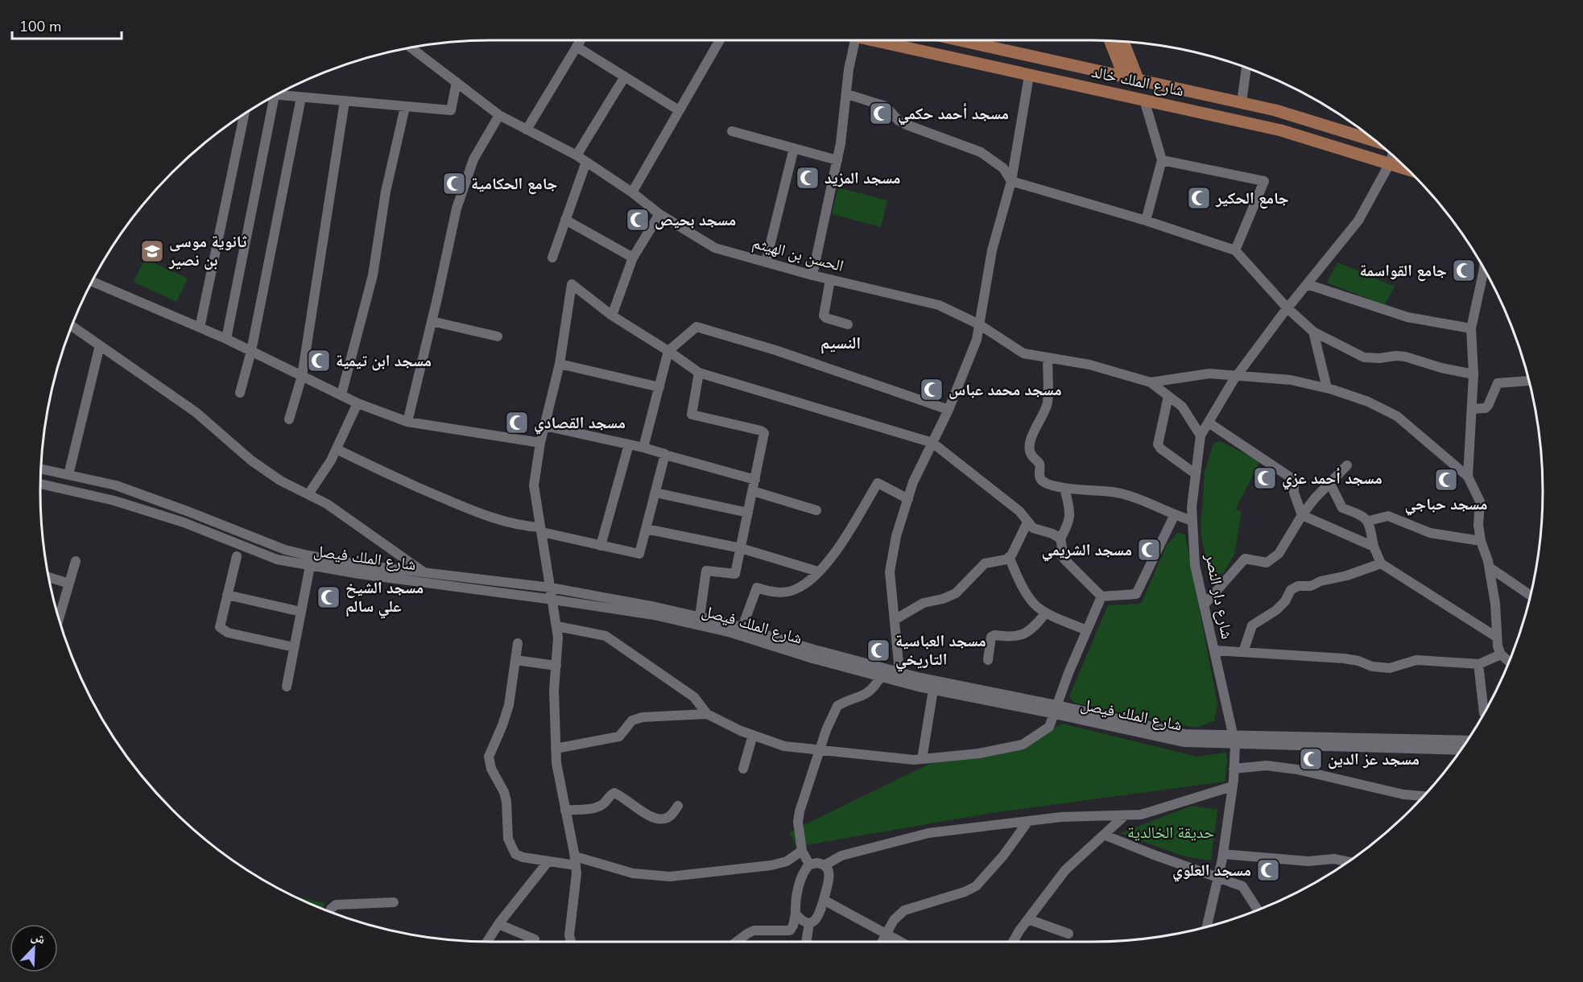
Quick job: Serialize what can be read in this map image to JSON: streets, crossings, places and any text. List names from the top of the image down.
{
  "streets": {
    "main road": ["شارع الملك خالد"],
    "street": ["الحسن بن الهيثم", "شارع الملك فيصل", "شارع دار النصر"]
  },
  "crossings": [
    ["شارع الملك خالد", "شارع دار النصر"],
    ["الحسن بن الهيثم", "شارع دار النصر"],
    ["شارع الملك فيصل", "شارع دار النصر"]
  ],
  "districts": ["النسيم"],
  "parks": ["حديقة الخالدية"],
  "places": {
    "mosque": [
      "مسجد أحمد حكمي",
      "مسجد المزيد",
      "جامع الحكامية",
      "جامع الحكير",
      "مسجد بحيص",
      "جامع القواسمة",
      "مسجد ابن تيمية",
      "مسجد محمد عباس",
      "مسجد القصادي",
      "مسجد أحمد عزي",
      "مسجد حباجي",
      "مسجد الشريمي",
      "مسجد الشيخ علي سالم",
      "مسجد العباسية التاريخي",
      "مسجد عز الدين",
      "مسجد العلوي"
    ],
    "school or university": ["ثانوية موسى بن نصير"]
  },
  "scale_bar": "100 m",
  "north": "top right"
}
